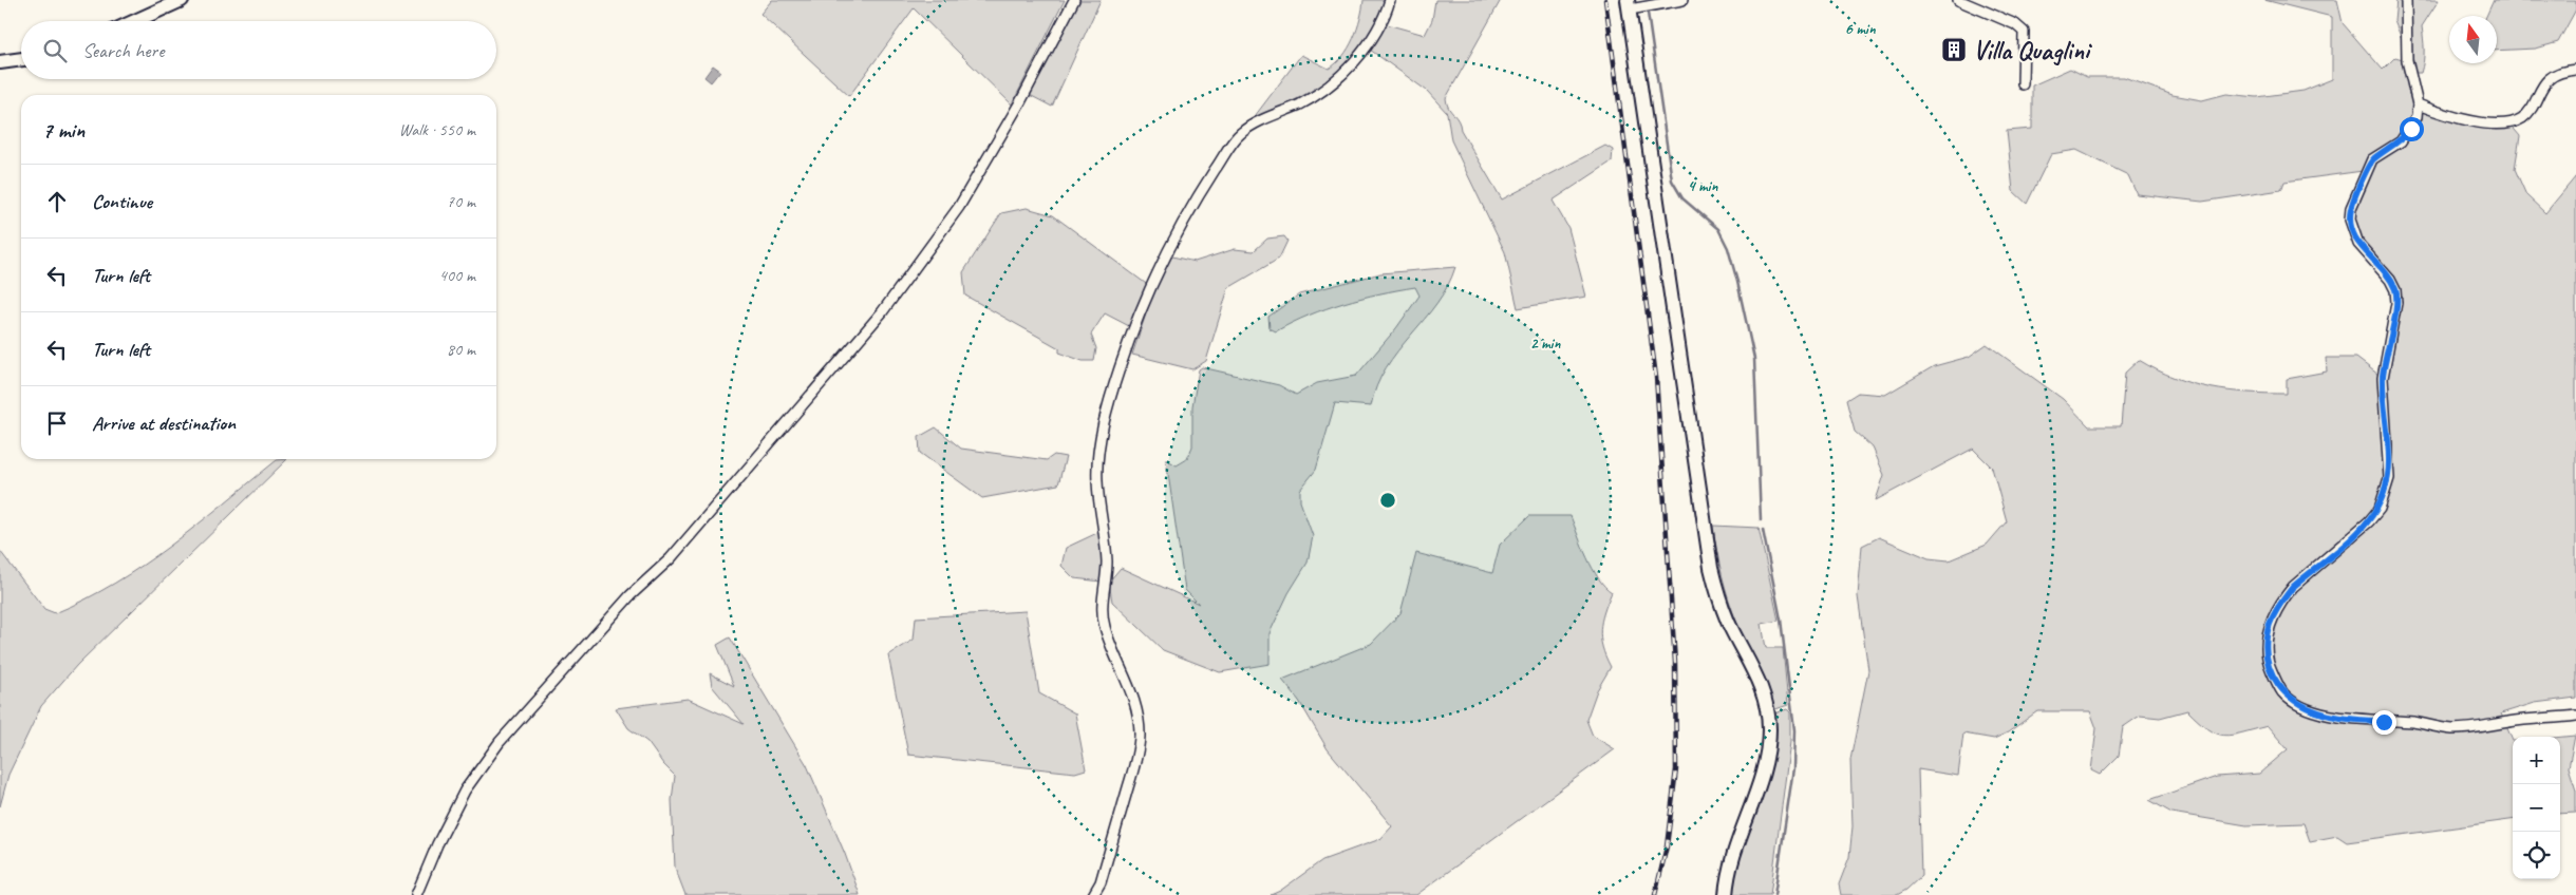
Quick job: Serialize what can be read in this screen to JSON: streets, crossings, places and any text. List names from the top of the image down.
{
  "places": {
    "building": ["Villa Quaglini"]
  },
  "north": "top",
  "page": {
    "search": "Search here",
    "heading": ["7 min", "Walk · 550 m"],
    "list": [
      ["Continue", "70 m"],
      ["Turn left", "400 m"],
      ["Turn left", "80 m"],
      "Arrive at destination"
    ],
    "map_buttons": ["+", "−"]
  },
  "rings": ["6 min", "4 min", "2 min"]
}
